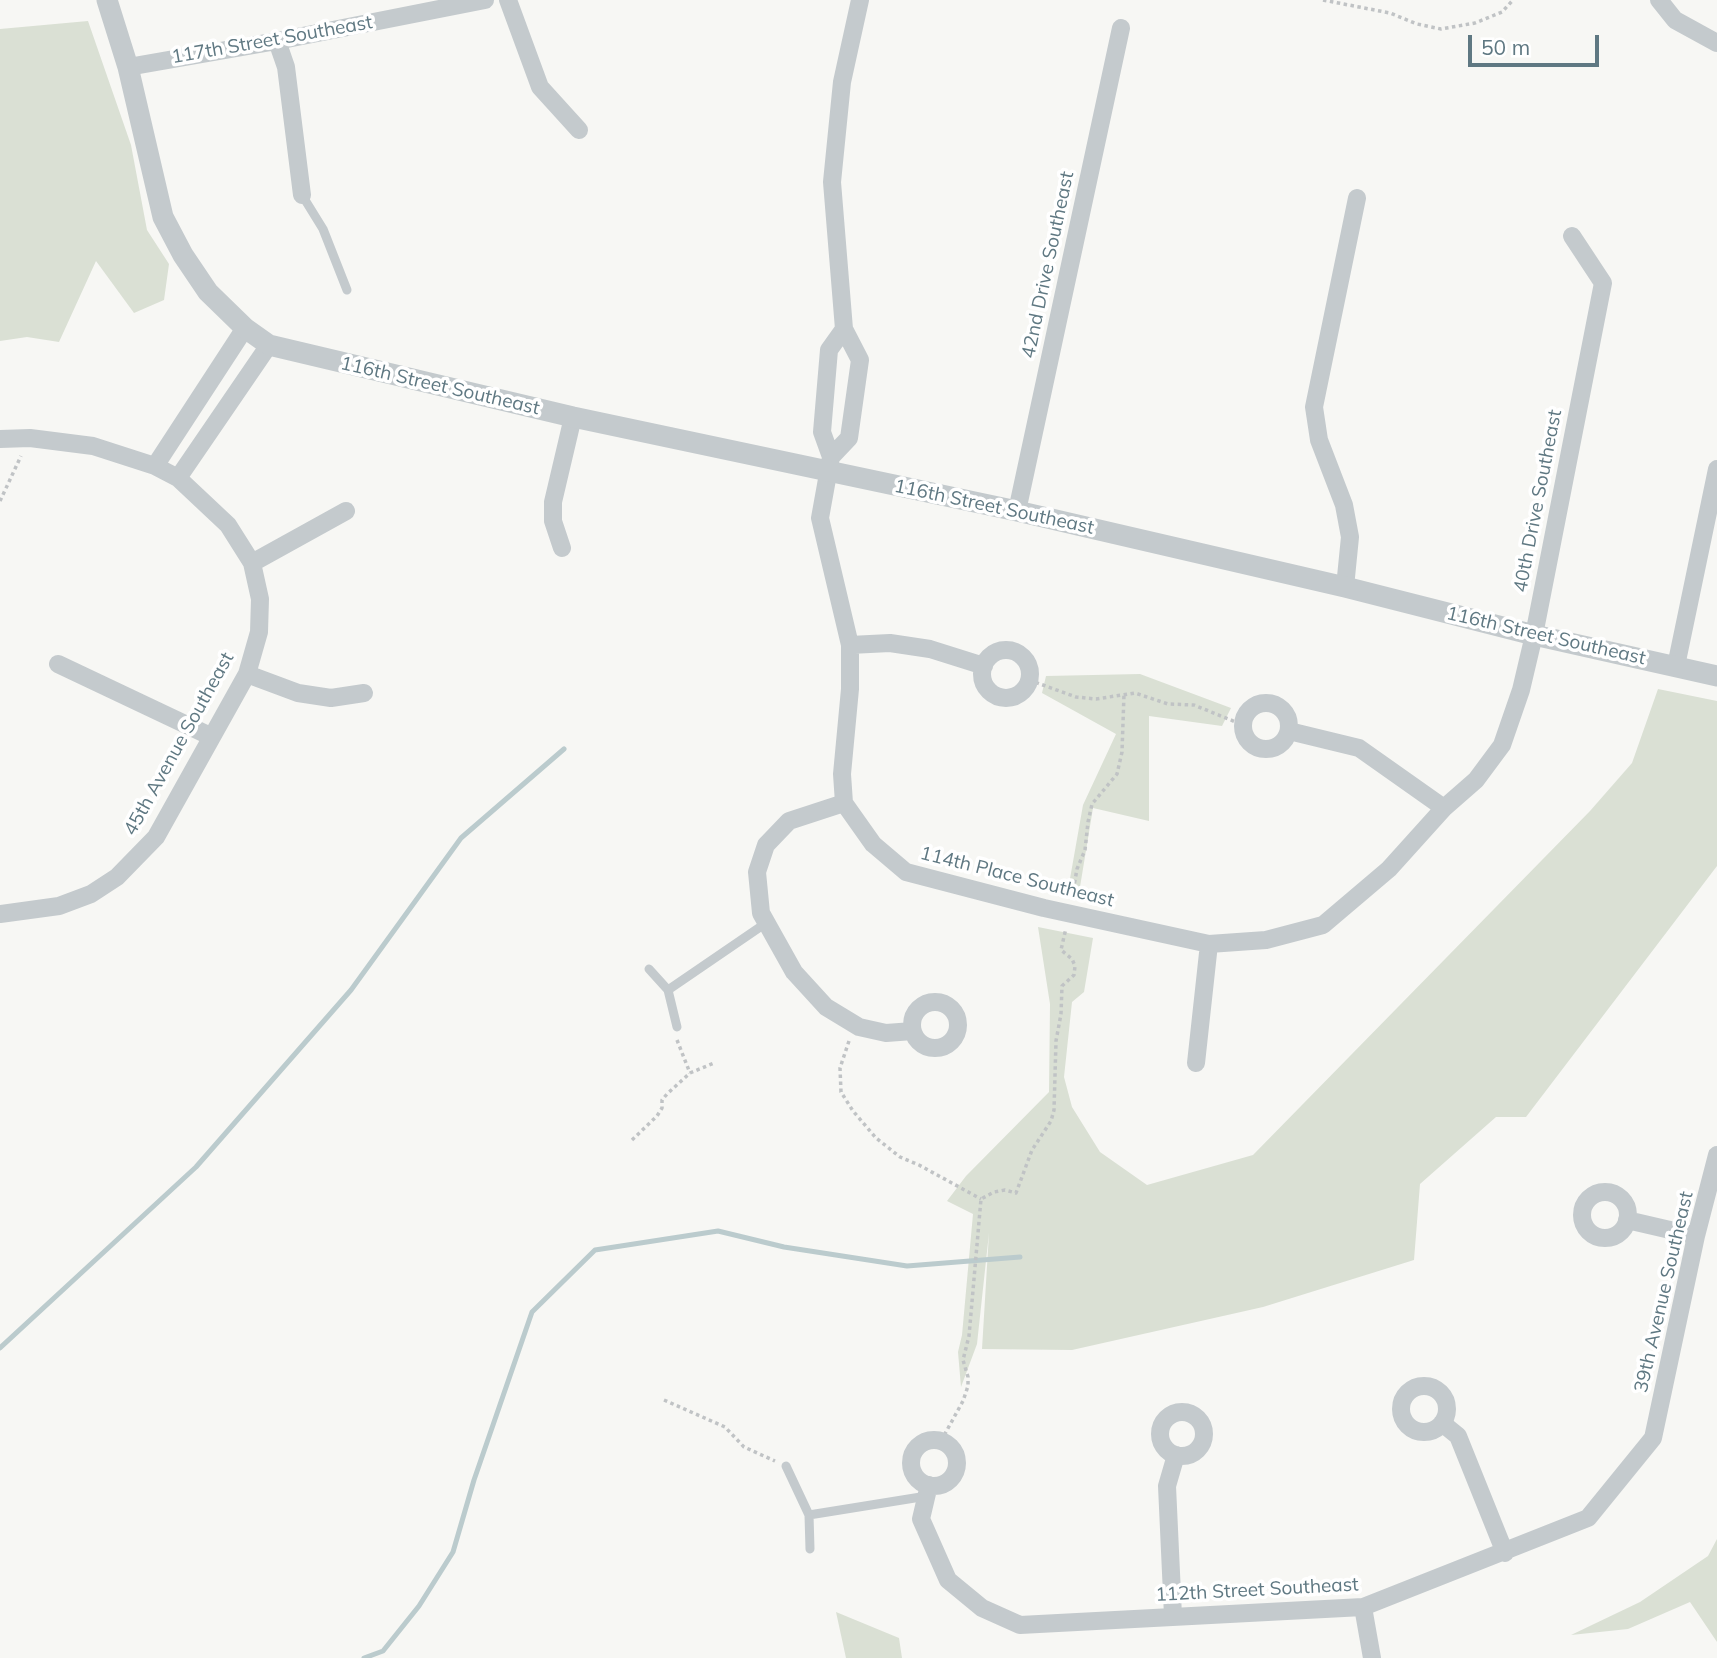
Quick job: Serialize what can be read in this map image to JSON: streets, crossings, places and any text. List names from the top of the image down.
{
  "streets": {
    "street": [
      "117th Street Southeast",
      "42nd Drive Southeast",
      "116th Street Southeast",
      "40th Drive Southeast",
      "45th Avenue Southeast",
      "114th Place Southeast",
      "39th Avenue Southeast",
      "112th Street Southeast"
    ]
  },
  "crossings": [
    ["42nd Drive Southeast", "116th Street Southeast"],
    ["116th Street Southeast", "40th Drive Southeast"],
    ["40th Drive Southeast", "114th Place Southeast"],
    ["39th Avenue Southeast", "112th Street Southeast"]
  ],
  "scale_bar": "50 m"
}
